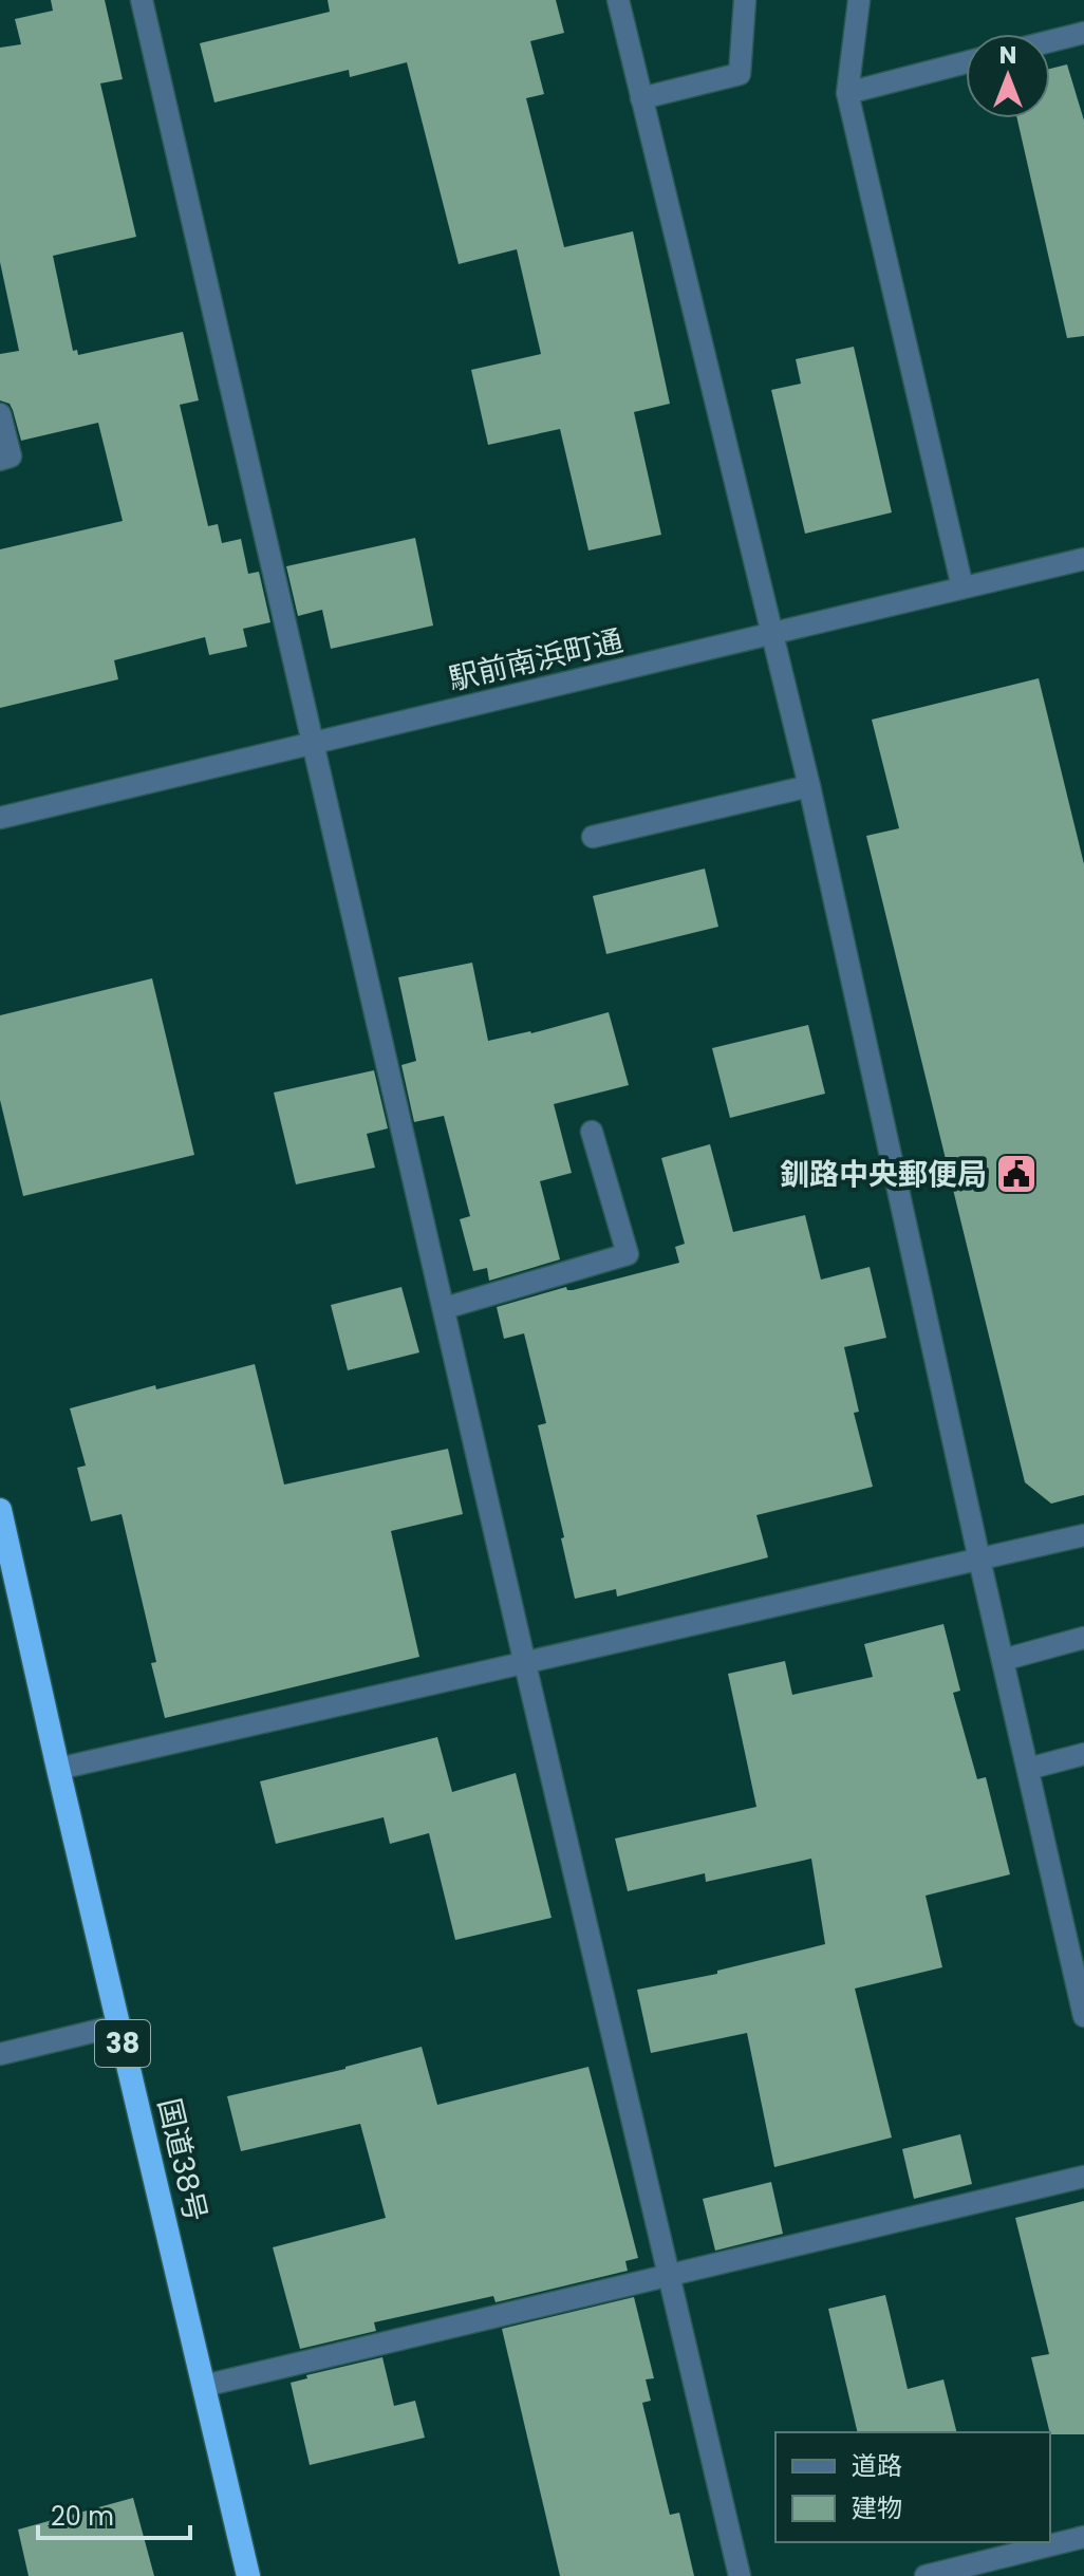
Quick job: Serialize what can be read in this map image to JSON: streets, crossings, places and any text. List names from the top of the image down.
{
  "streets": {
    "highway": ["38", "国道38号"],
    "street": ["駅前南浜町通"]
  },
  "places": {
    "public building": ["釧路中央郵便局"]
  },
  "legend": ["道路", "建物"],
  "scale_bar": "20 m",
  "north": "top"
}
